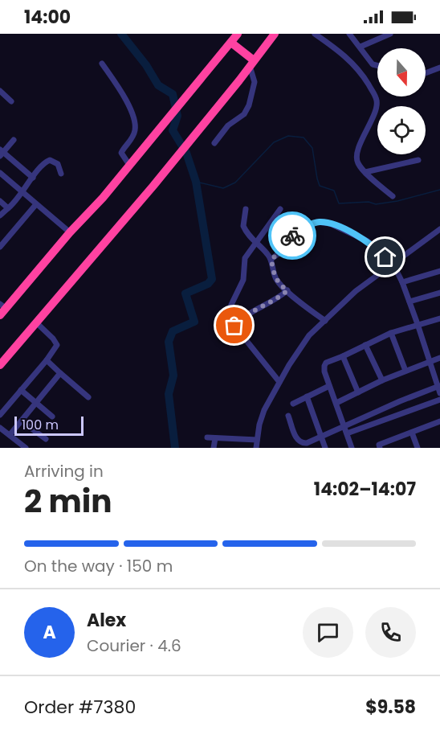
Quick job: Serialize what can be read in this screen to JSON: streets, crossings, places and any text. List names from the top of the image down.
{
  "scale_bar": "100 m",
  "north": "bottom",
  "page": {
    "status": "14:00",
    "scale": "100 m",
    "heading": ["2 min", "Arriving in", "14:02–14:07"],
    "panel": [
      "Alex",
      "Courier · 4.6",
      "Order #7380",
      "$9.58"
    ],
    "bar": "On the way · 150 m",
    "round": "A"
  }
}
